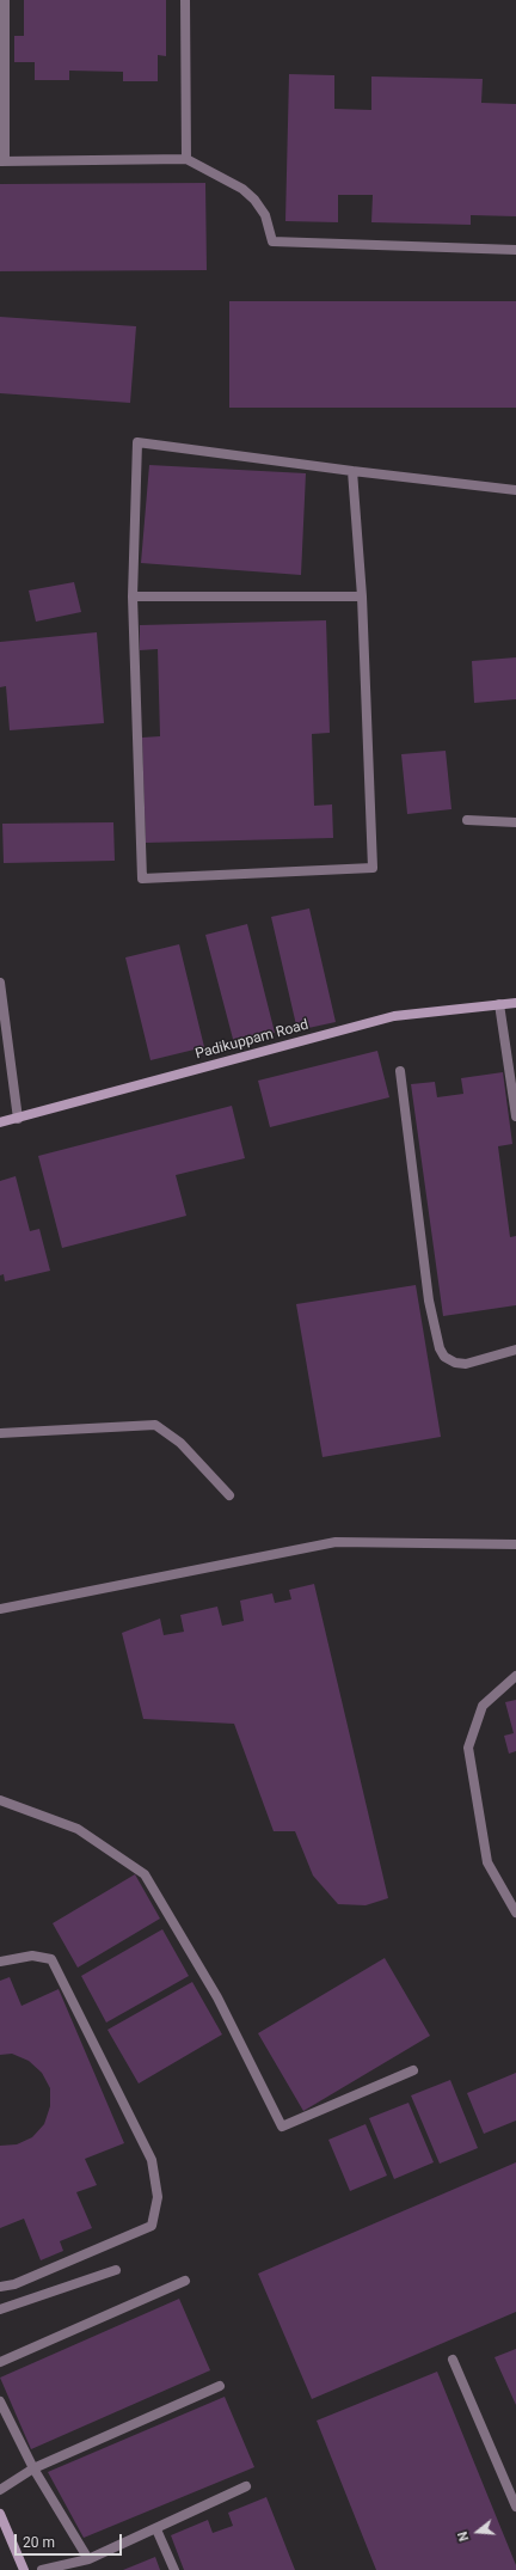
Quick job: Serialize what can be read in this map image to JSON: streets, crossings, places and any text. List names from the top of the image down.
{
  "streets": {
    "street": ["Padikuppam Road"]
  },
  "scale_bar": "20 m",
  "north": "left"
}
